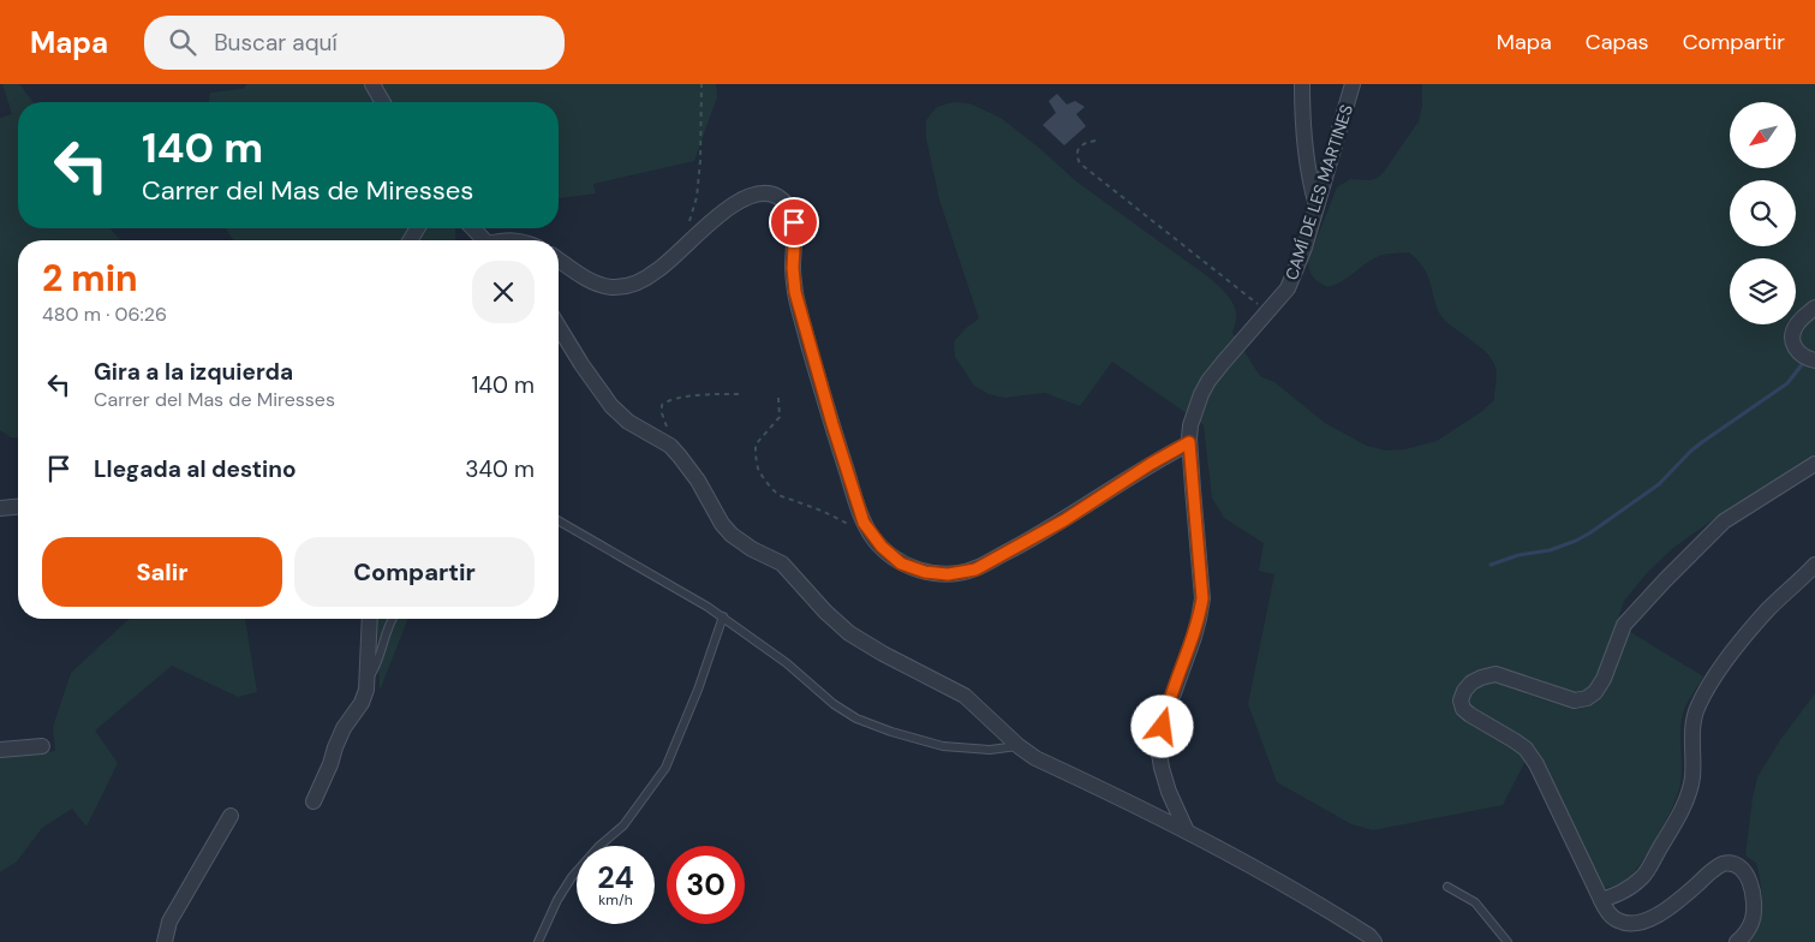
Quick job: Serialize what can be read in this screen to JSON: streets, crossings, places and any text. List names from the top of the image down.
{
  "streets": {
    "street": ["CAMÍ DE LES MARTINES"]
  },
  "north": "bottom left",
  "page": {
    "header": "Mapa",
    "search": "Buscar aquí",
    "nav": ["Mapa", "Capas", "Compartir"],
    "turn": ["140 m", "Carrer del Mas de Miresses"],
    "heading": ["2 min", "480 m · 06:26"],
    "list": [
      {
        "name": "Gira a la izquierda",
        "note": "Carrer del Mas de Miresses",
        "value": "140 m"
      },
      {
        "name": "Llegada al destino",
        "value": "340 m"
      }
    ],
    "buttons": ["Salir", "Compartir"],
    "speed": "24 km/h",
    "limit": "30"
  }
}
